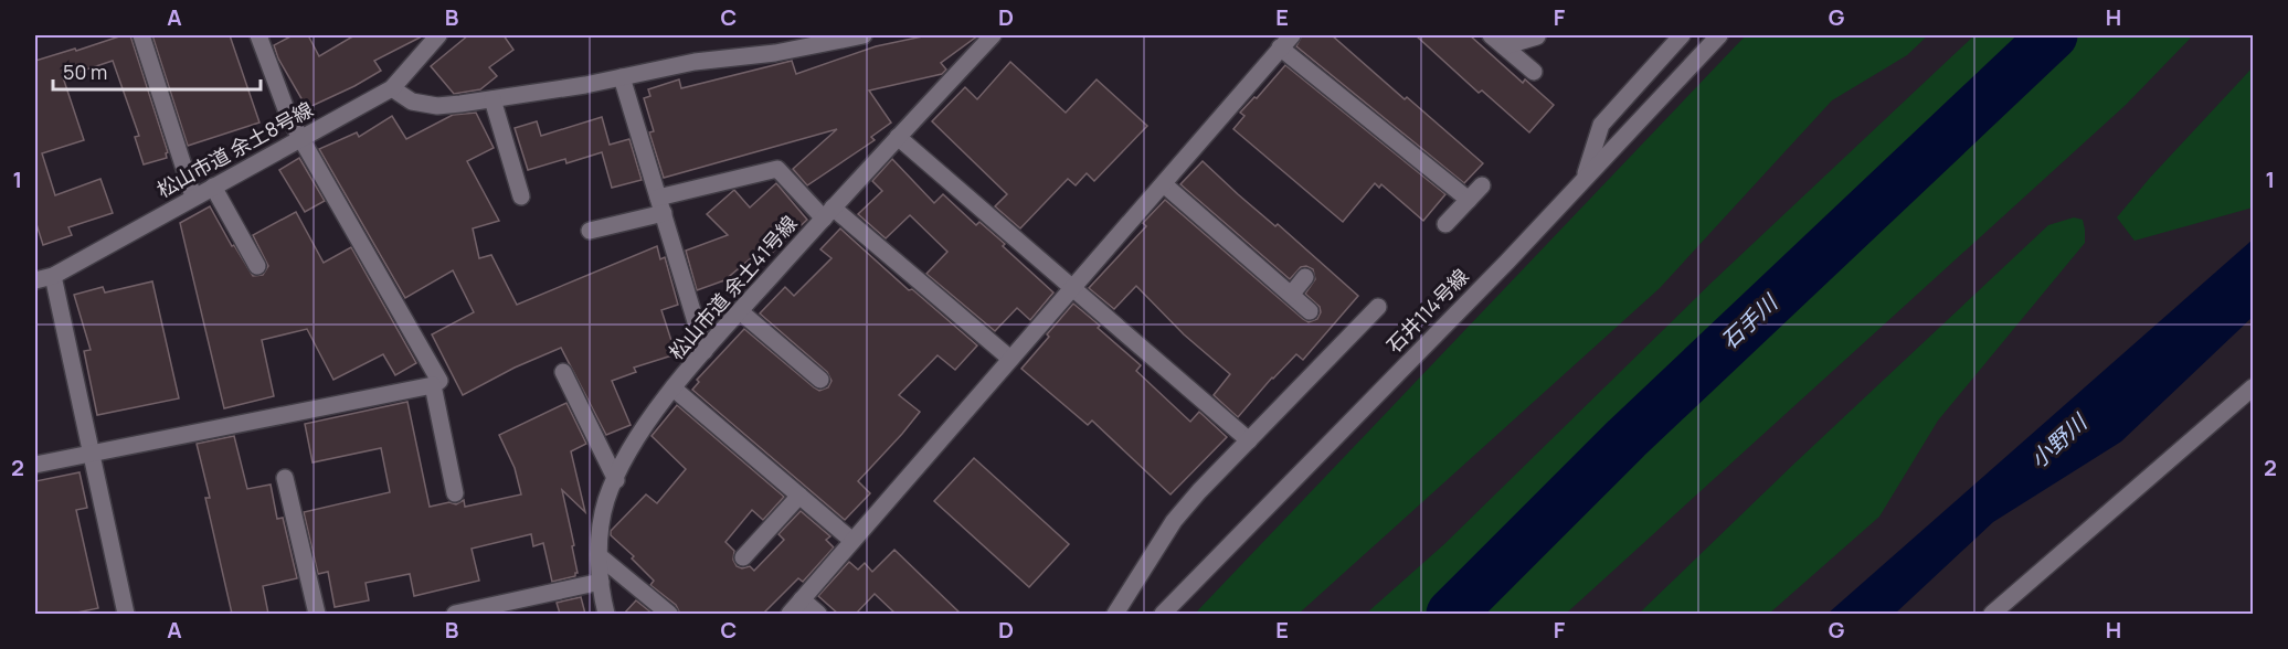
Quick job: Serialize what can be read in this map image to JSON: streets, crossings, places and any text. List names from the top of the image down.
{
  "streets": {
    "street": ["松山市道 余土8号線", "松山市道 余土41号線", "石井114号線"]
  },
  "water": ["石手川", "小野川"],
  "scale_bar": "50 m",
  "grid": {
    "columns": [
      "A",
      "B",
      "C",
      "D",
      "E",
      "F",
      "G",
      "H"
    ],
    "rows": ["1", "2"]
  }
}
